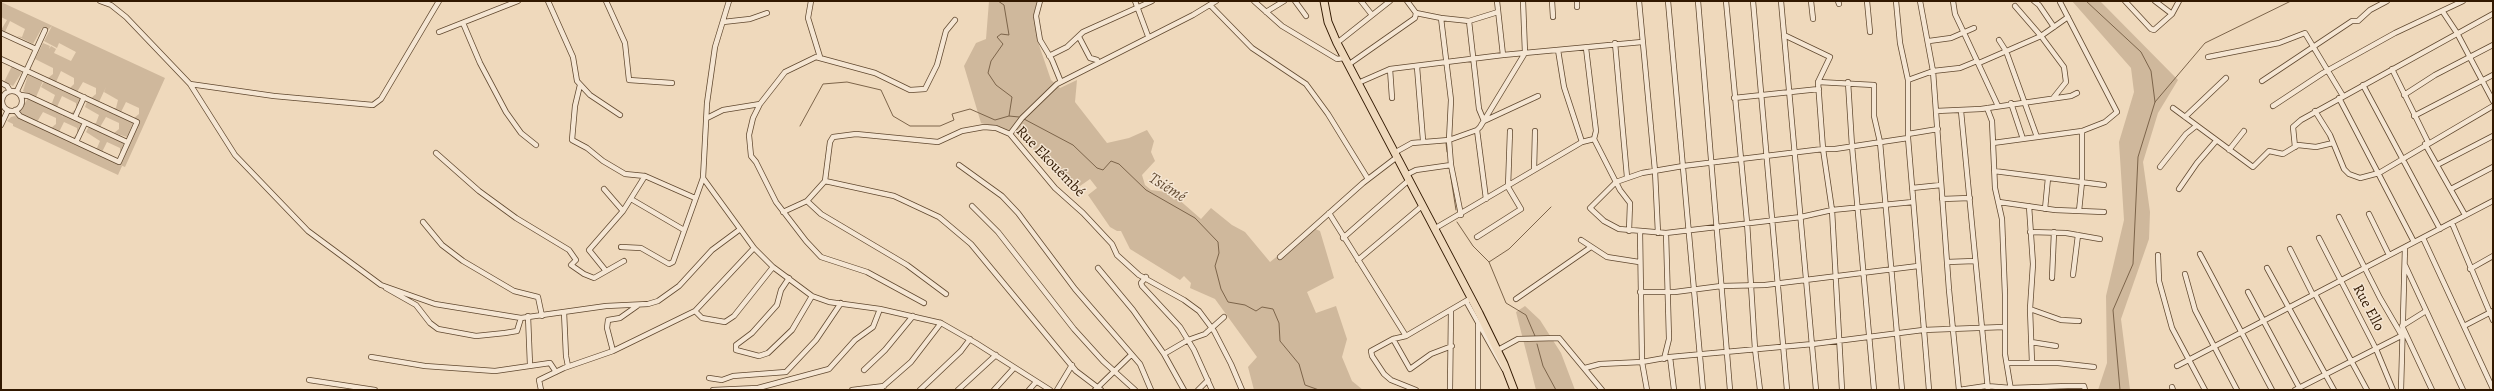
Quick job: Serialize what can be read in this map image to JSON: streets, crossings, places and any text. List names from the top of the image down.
{
  "streets": {
    "street": ["Rue Ekouémbé", "Rue Ello"]
  },
  "water": ["Tsiémé"]
}
